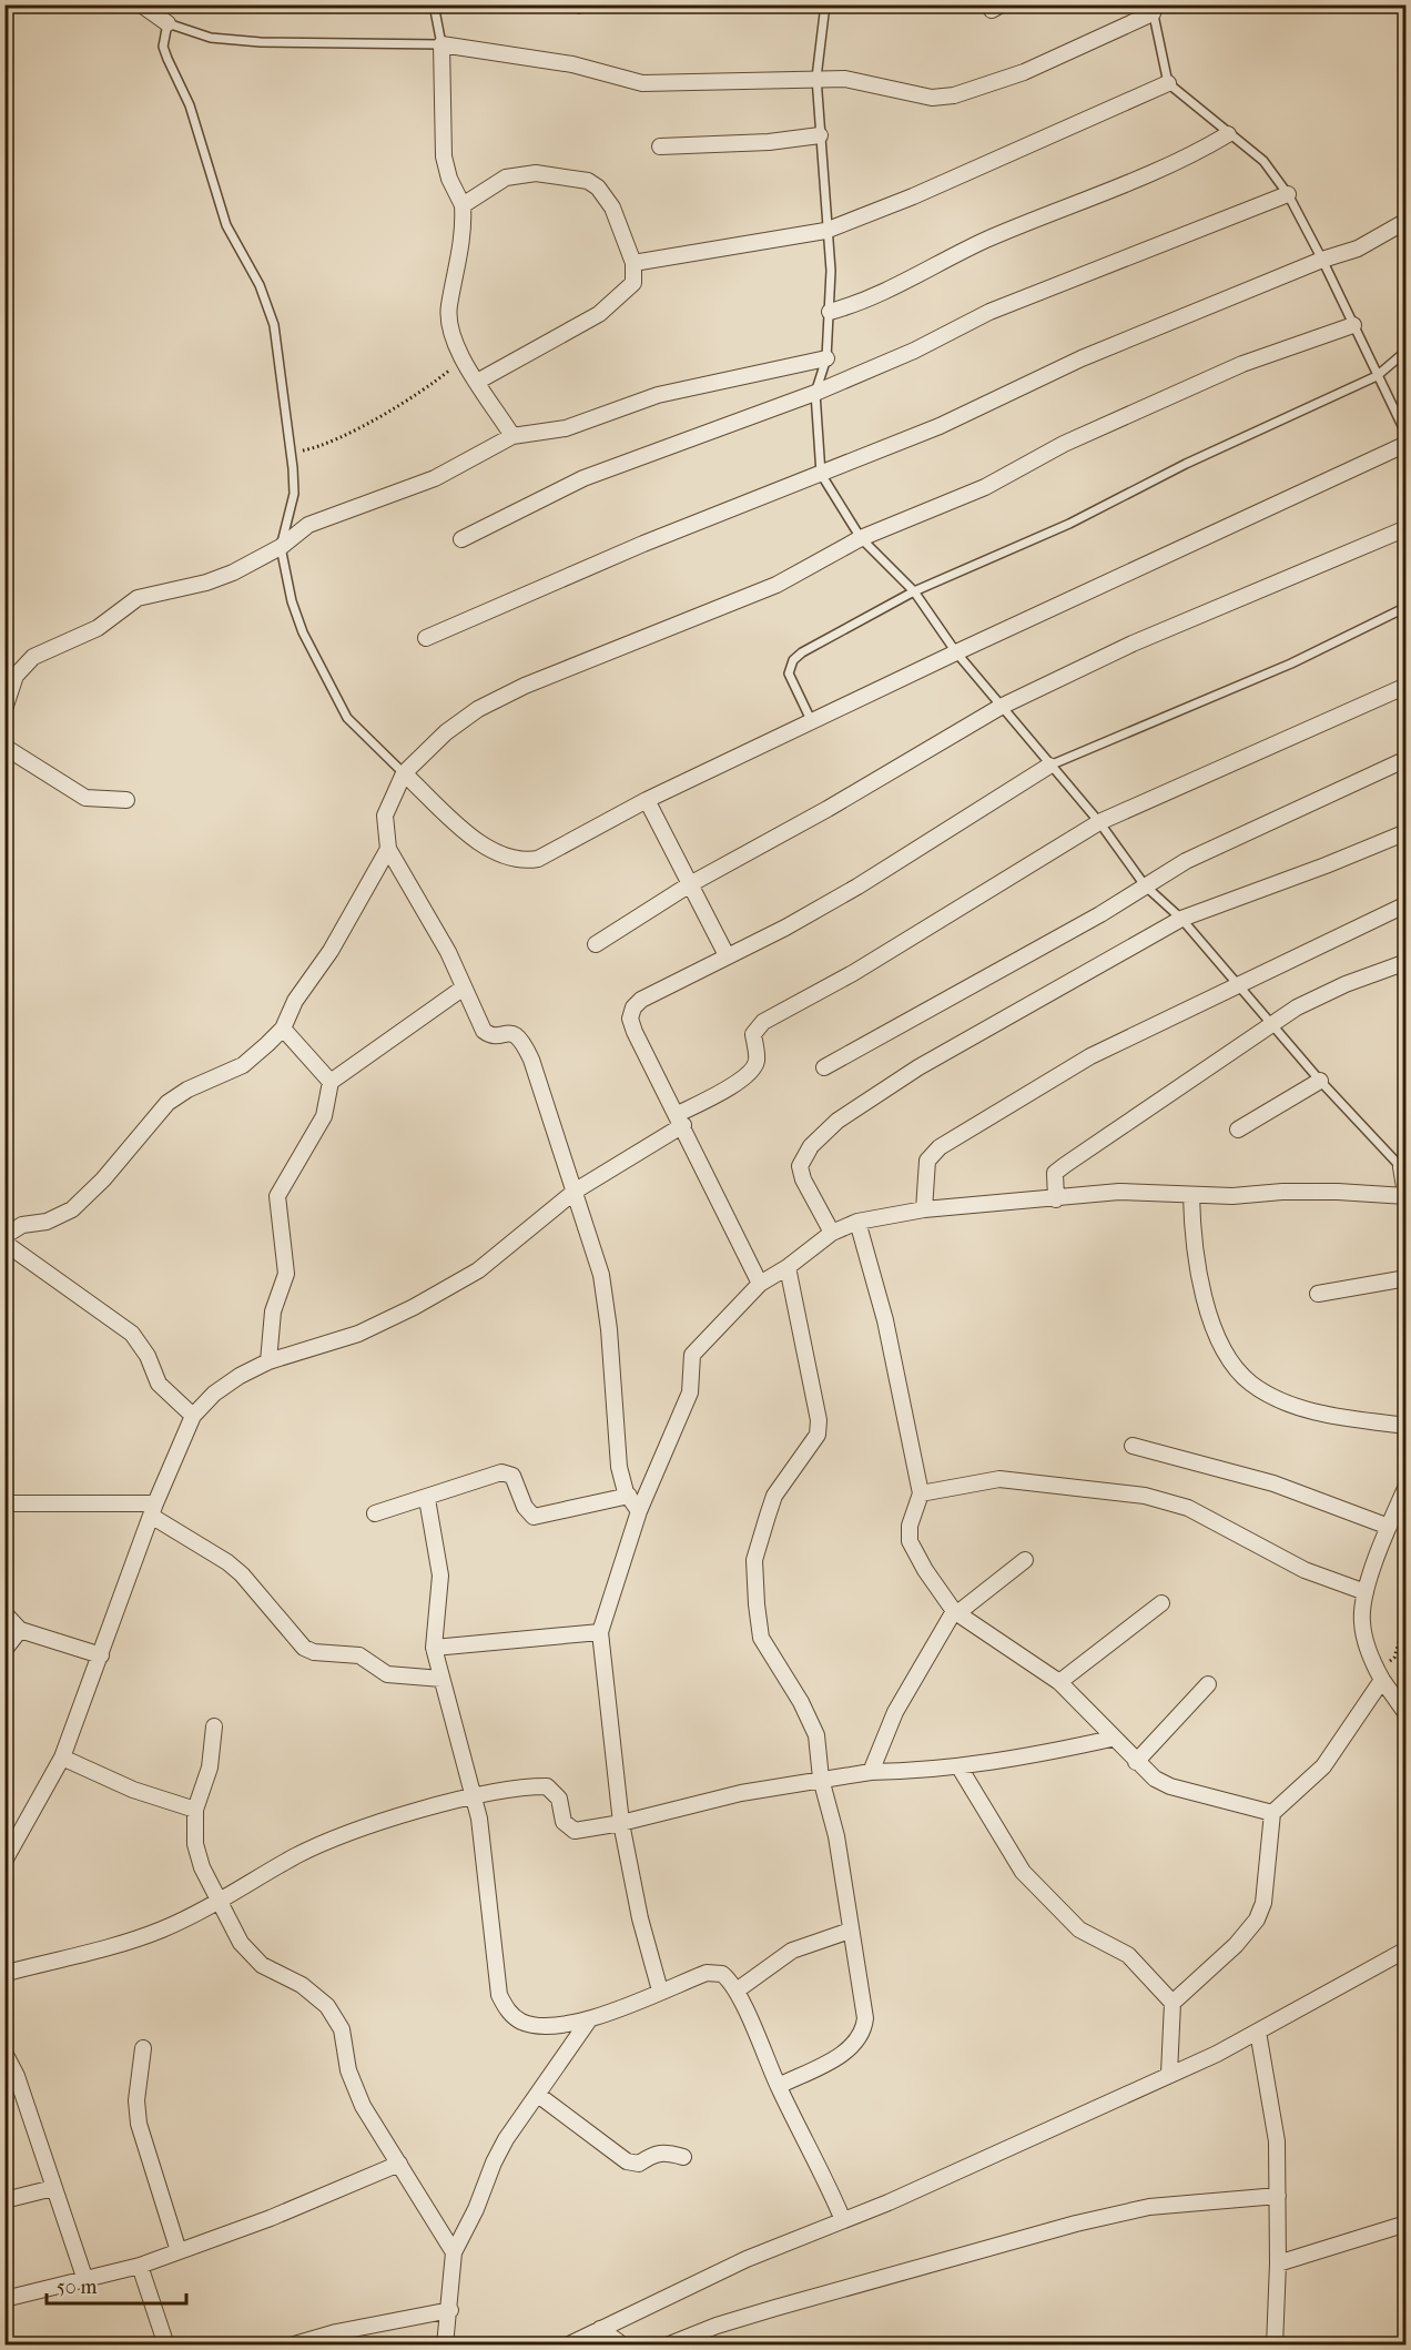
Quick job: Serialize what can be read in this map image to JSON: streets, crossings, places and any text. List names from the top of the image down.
{
  "scale_bar": "50 m"
}
